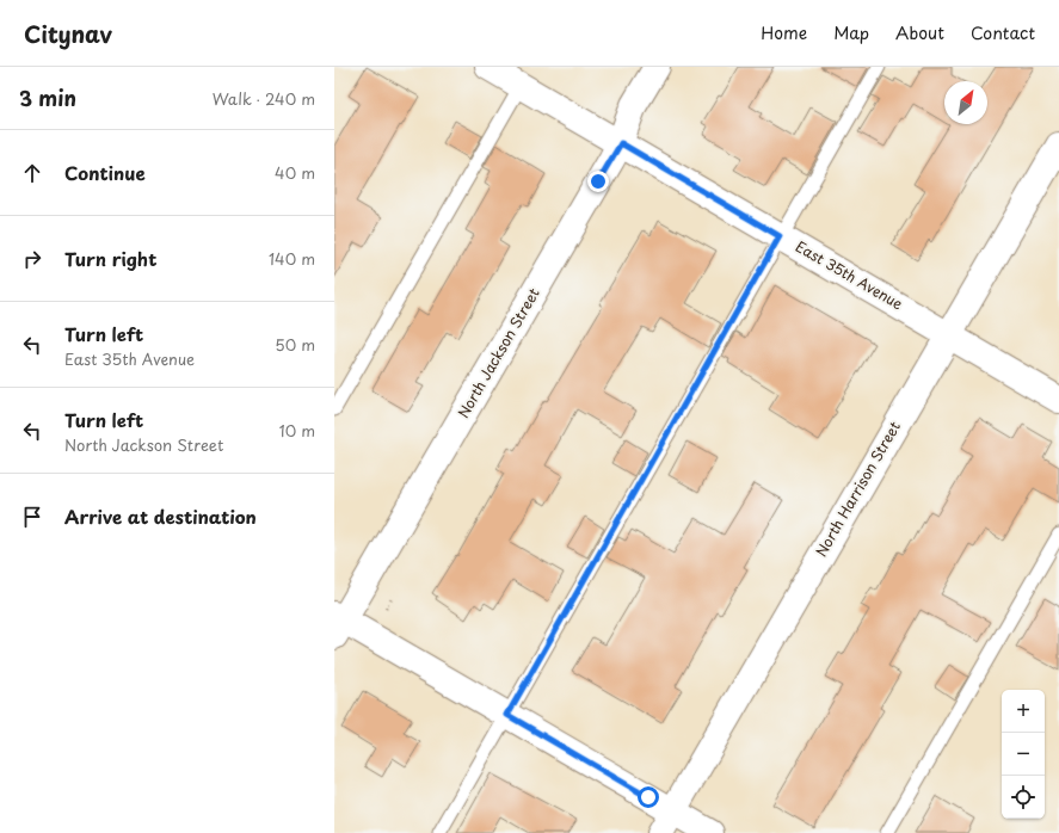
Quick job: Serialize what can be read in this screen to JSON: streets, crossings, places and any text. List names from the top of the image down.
{
  "streets": {
    "street": ["East 35th Avenue", "North Jackson Street", "North Harrison Street"]
  },
  "crossings": [
    ["East 35th Avenue", "North Jackson Street"],
    ["East 35th Avenue", "North Harrison Street"]
  ],
  "north": "top right",
  "page": {
    "header": "Citynav",
    "nav": [
      "Home",
      "Map",
      "About",
      "Contact"
    ],
    "heading": ["3 min", "Walk · 240 m"],
    "list": [
      ["Continue", "40 m"],
      ["Turn right", "140 m"],
      ["Turn left", "East 35th Avenue", "50 m"],
      ["Turn left", "North Jackson Street", "10 m"],
      "Arrive at destination"
    ],
    "map_buttons": ["+", "−"]
  }
}
